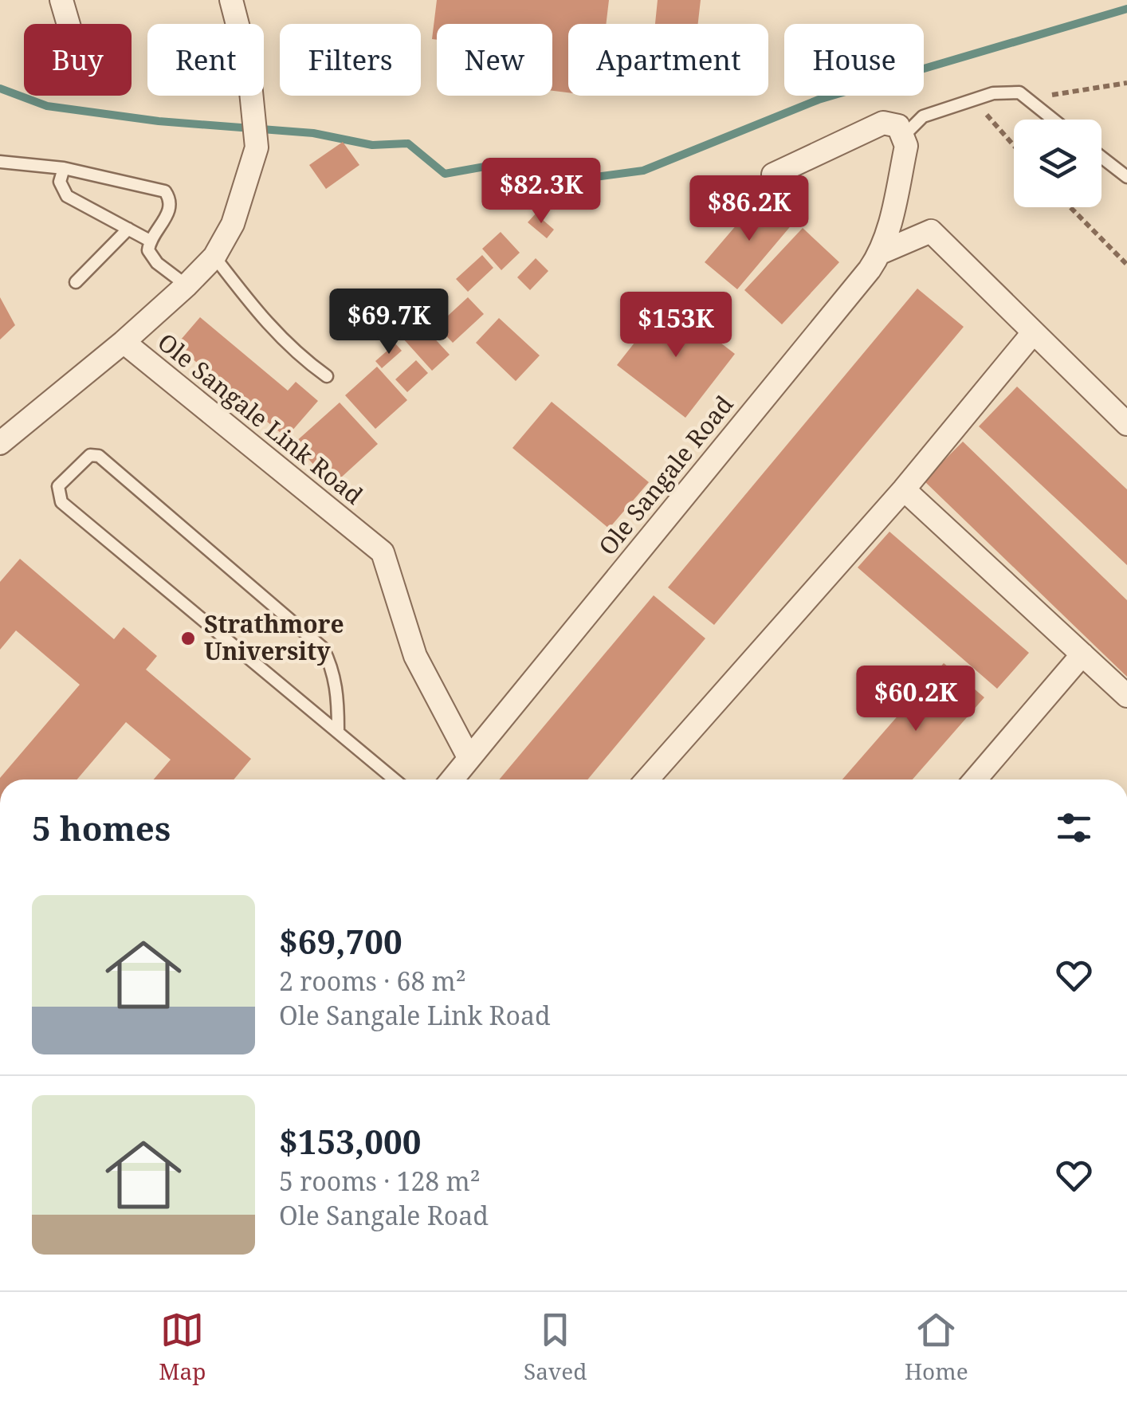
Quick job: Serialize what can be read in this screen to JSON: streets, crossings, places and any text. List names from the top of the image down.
{
  "streets": {
    "street": ["Ole Sangale Link Road", "Ole Sangale Road"]
  },
  "crossings": [
    ["Ole Sangale Link Road", "Ole Sangale Road"]
  ],
  "places": ["Strathmore University"],
  "page": {
    "chip": [
      "Buy",
      "Rent",
      "Filters",
      "New",
      "Apartment",
      "House"
    ],
    "price": [
      "$82.3K",
      "$86.2K",
      "$69.7K",
      "$153K",
      "$60.2K"
    ],
    "heading": "5 homes",
    "list": [
      {
        "name": "$69,700",
        "note": "2 rooms · 68 m² · Ole Sangale Link Road"
      },
      {
        "name": "$153,000",
        "note": "5 rooms · 128 m² · Ole Sangale Road"
      }
    ],
    "tabs": ["Map", "Saved", "Home"]
  }
}
